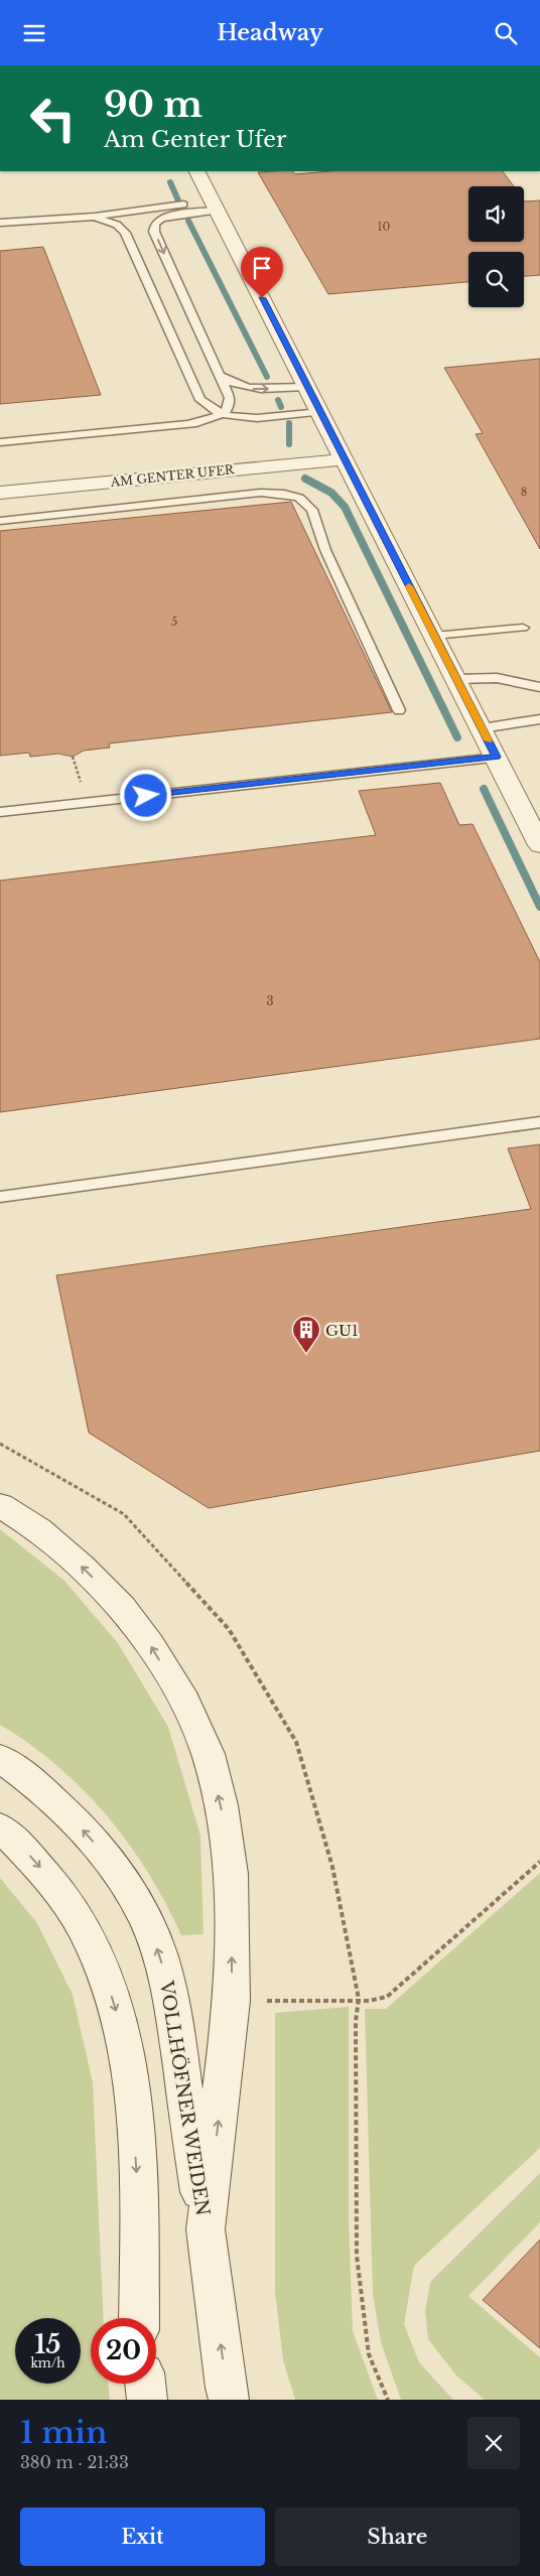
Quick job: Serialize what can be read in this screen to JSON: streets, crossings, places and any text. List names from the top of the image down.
{
  "streets": {
    "street": ["AM GENTER UFER", "VOLLHÖFNER WEIDEN"]
  },
  "places": {
    "building": ["GU1"]
  },
  "house_numbers": [
    "10",
    "8",
    "5",
    "3"
  ],
  "page": {
    "header": "Headway",
    "turn": ["90 m", "Am Genter Ufer"],
    "speed": "15 km/h",
    "limit": "20",
    "heading": ["1 min", "380 m · 21:33"],
    "buttons": ["Exit", "Share"]
  }
}
